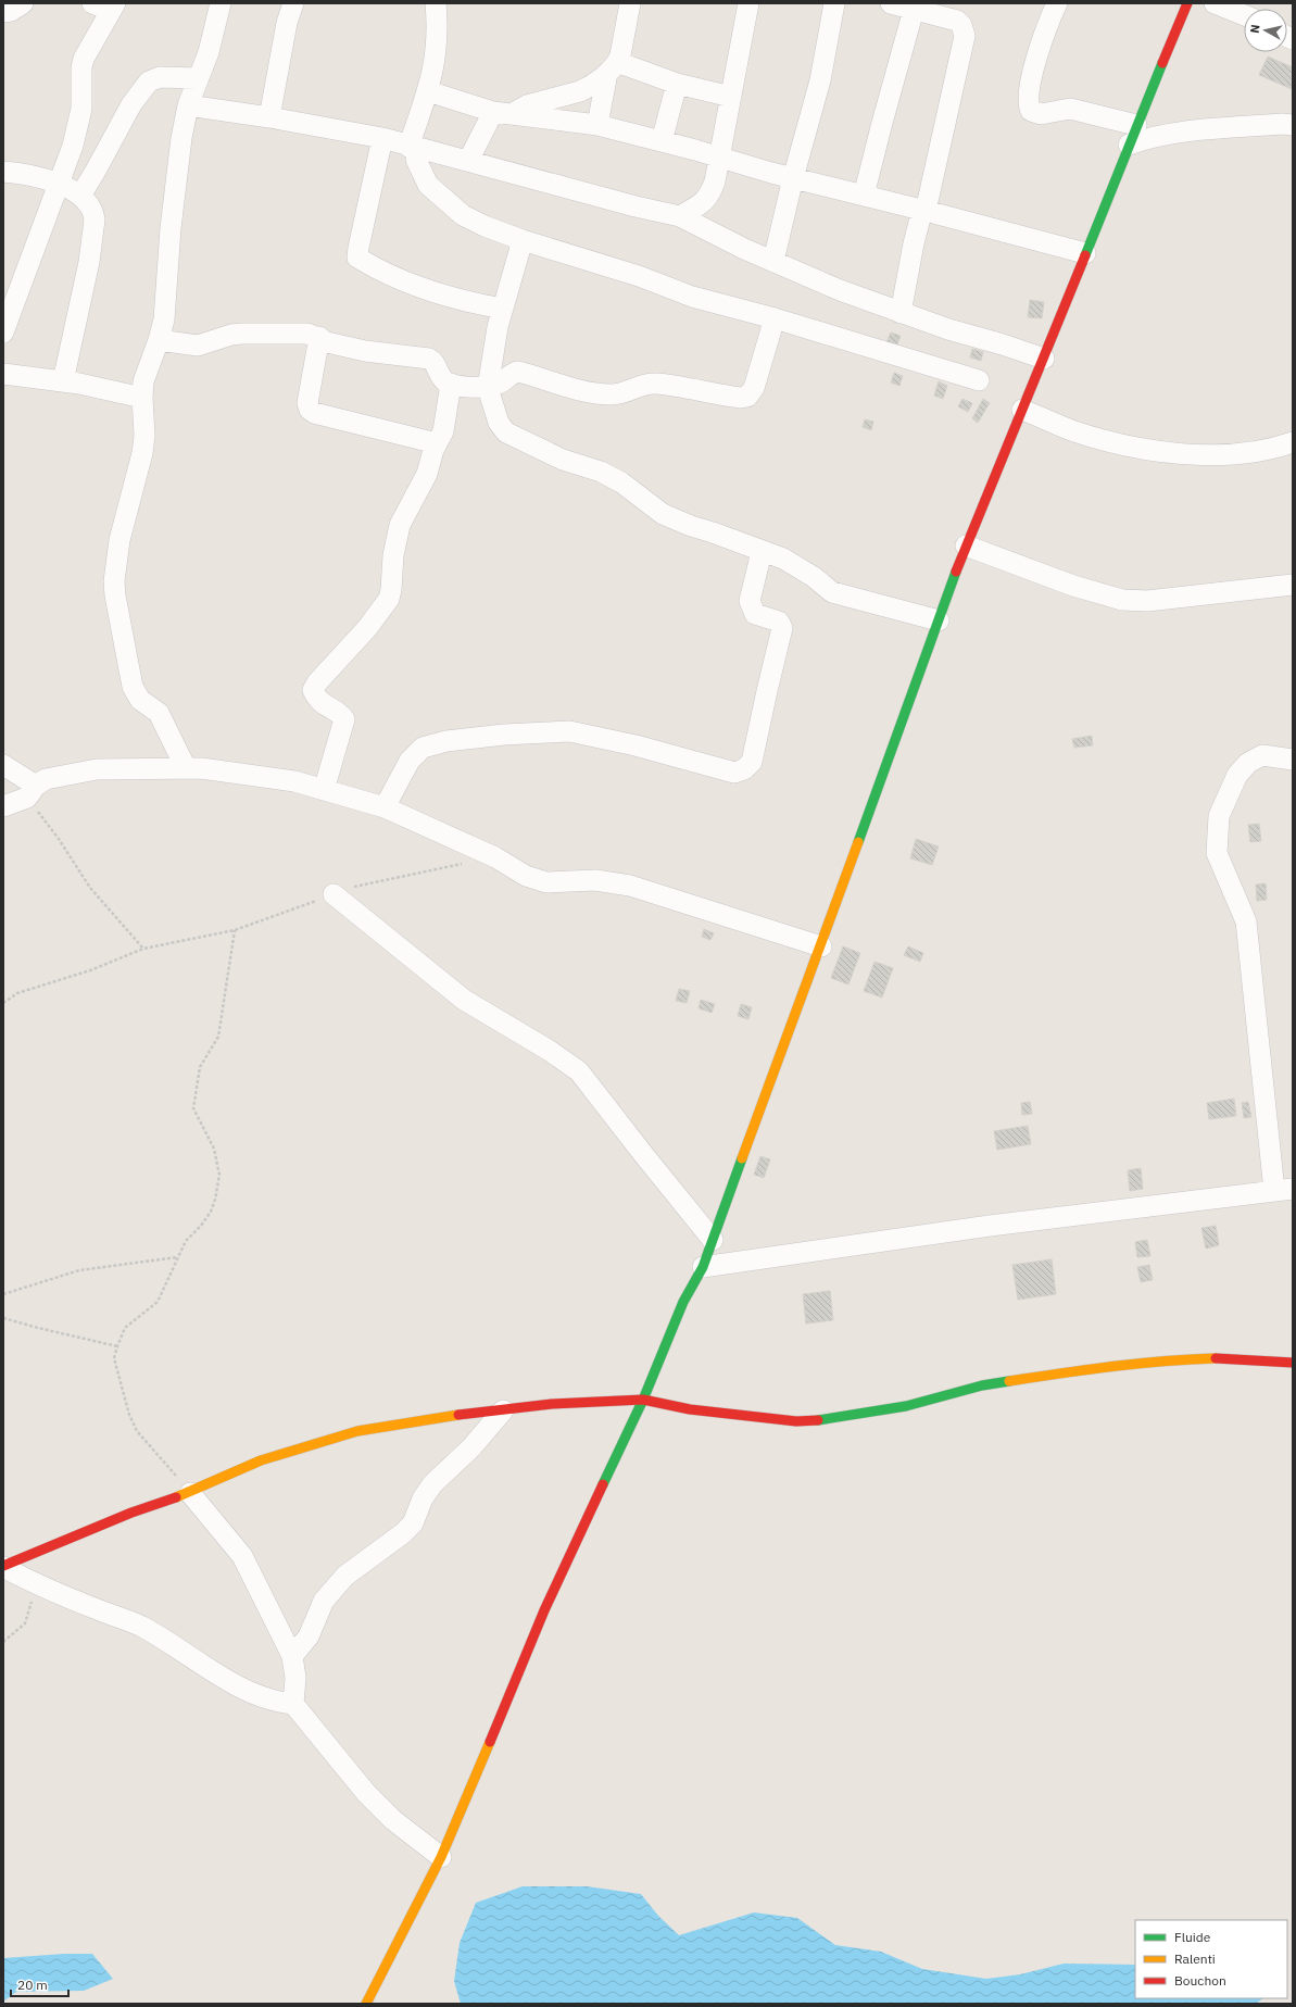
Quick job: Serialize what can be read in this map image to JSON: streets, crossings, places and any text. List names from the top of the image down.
{
  "legend": ["Fluide", "Ralenti", "Bouchon"],
  "scale_bar": "20 m",
  "north": "left"
}
